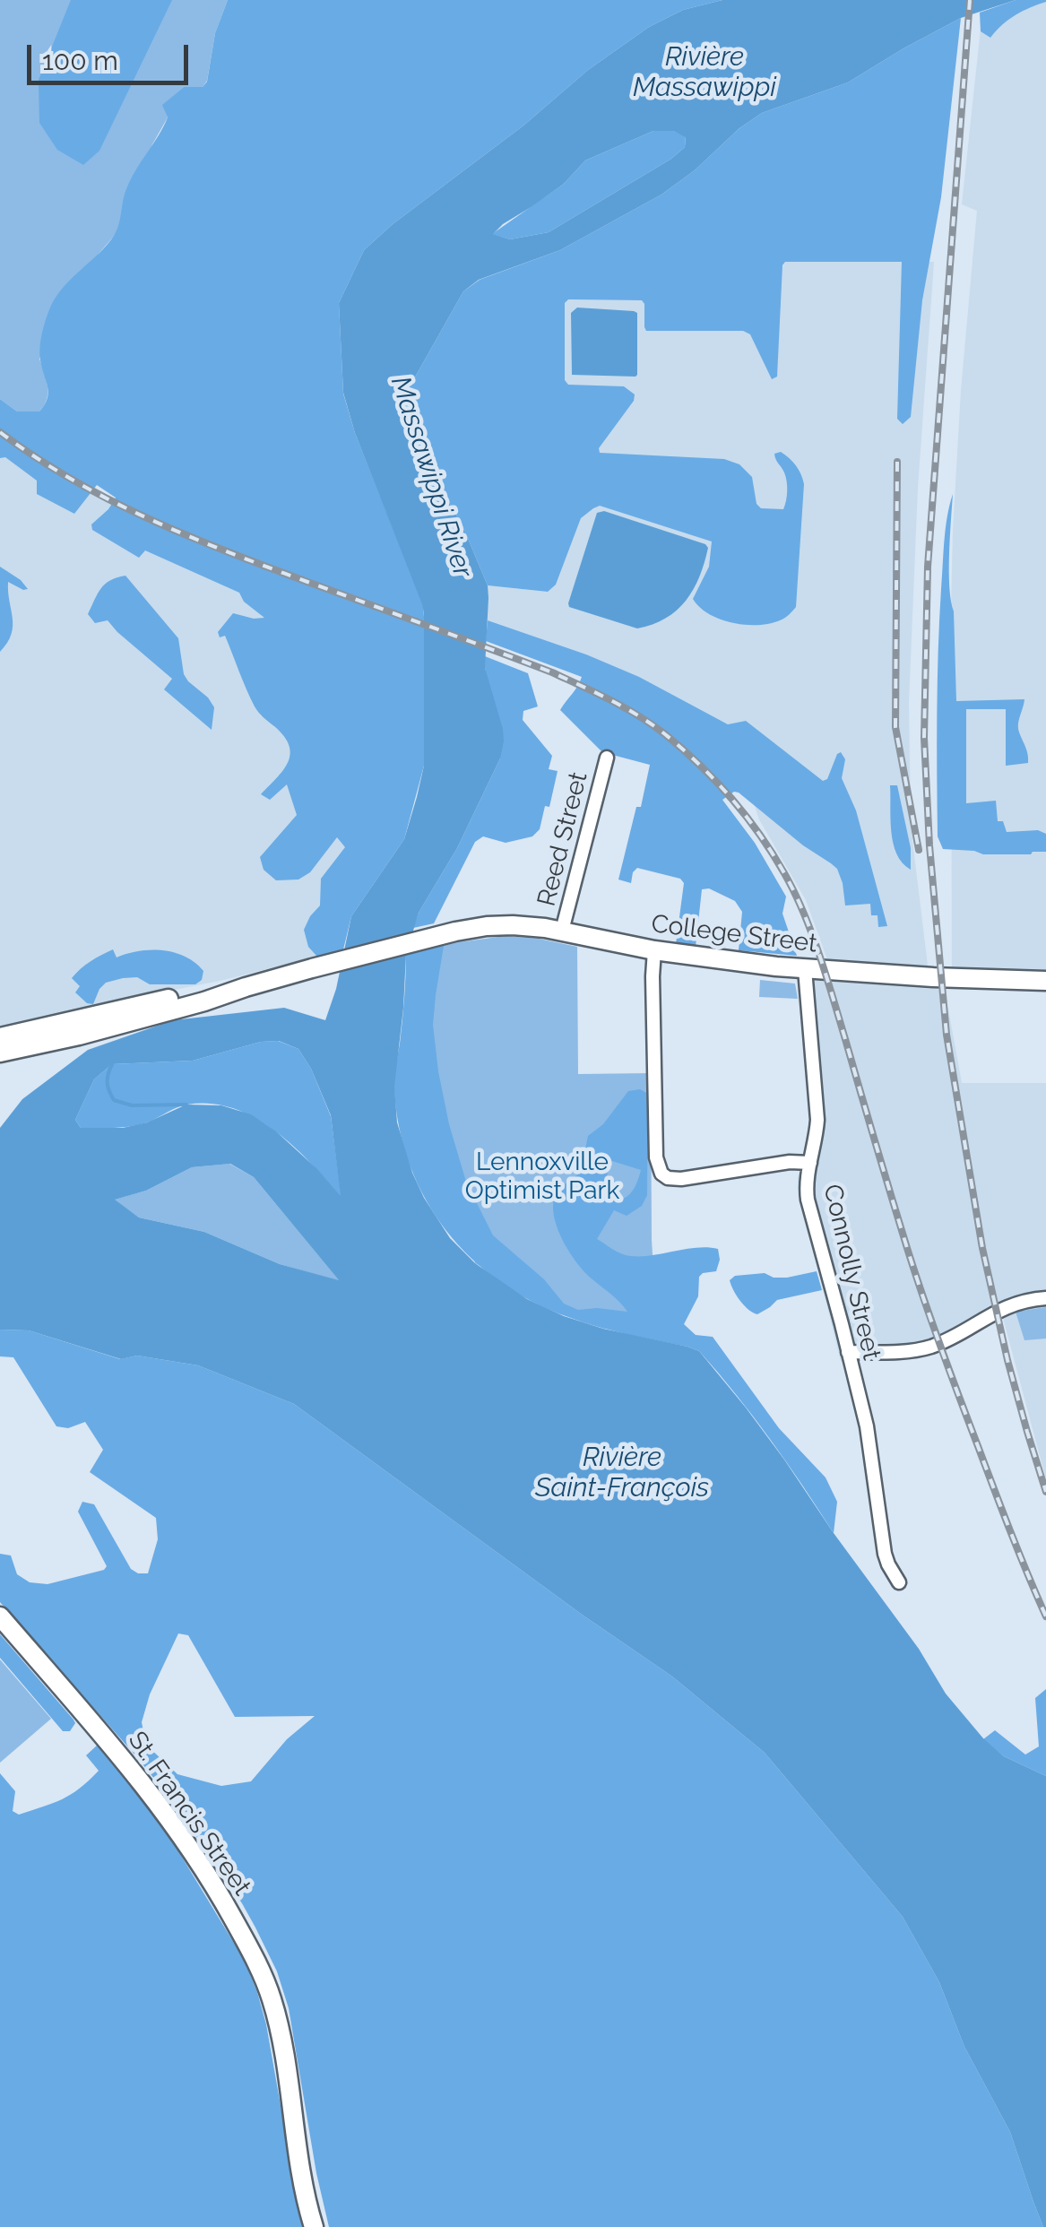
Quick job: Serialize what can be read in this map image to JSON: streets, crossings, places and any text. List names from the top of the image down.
{
  "streets": {
    "main road": ["College Street", "St. Francis Street"],
    "street": ["Reed Street", "Connolly Street"]
  },
  "crossings": [
    ["Reed Street", "College Street"],
    ["College Street", "Connolly Street"]
  ],
  "water": ["Rivière Massawippi", "Massawippi River", "Rivière Saint-François"],
  "parks": ["Lennoxville Optimist Park"],
  "scale_bar": "100 m"
}
